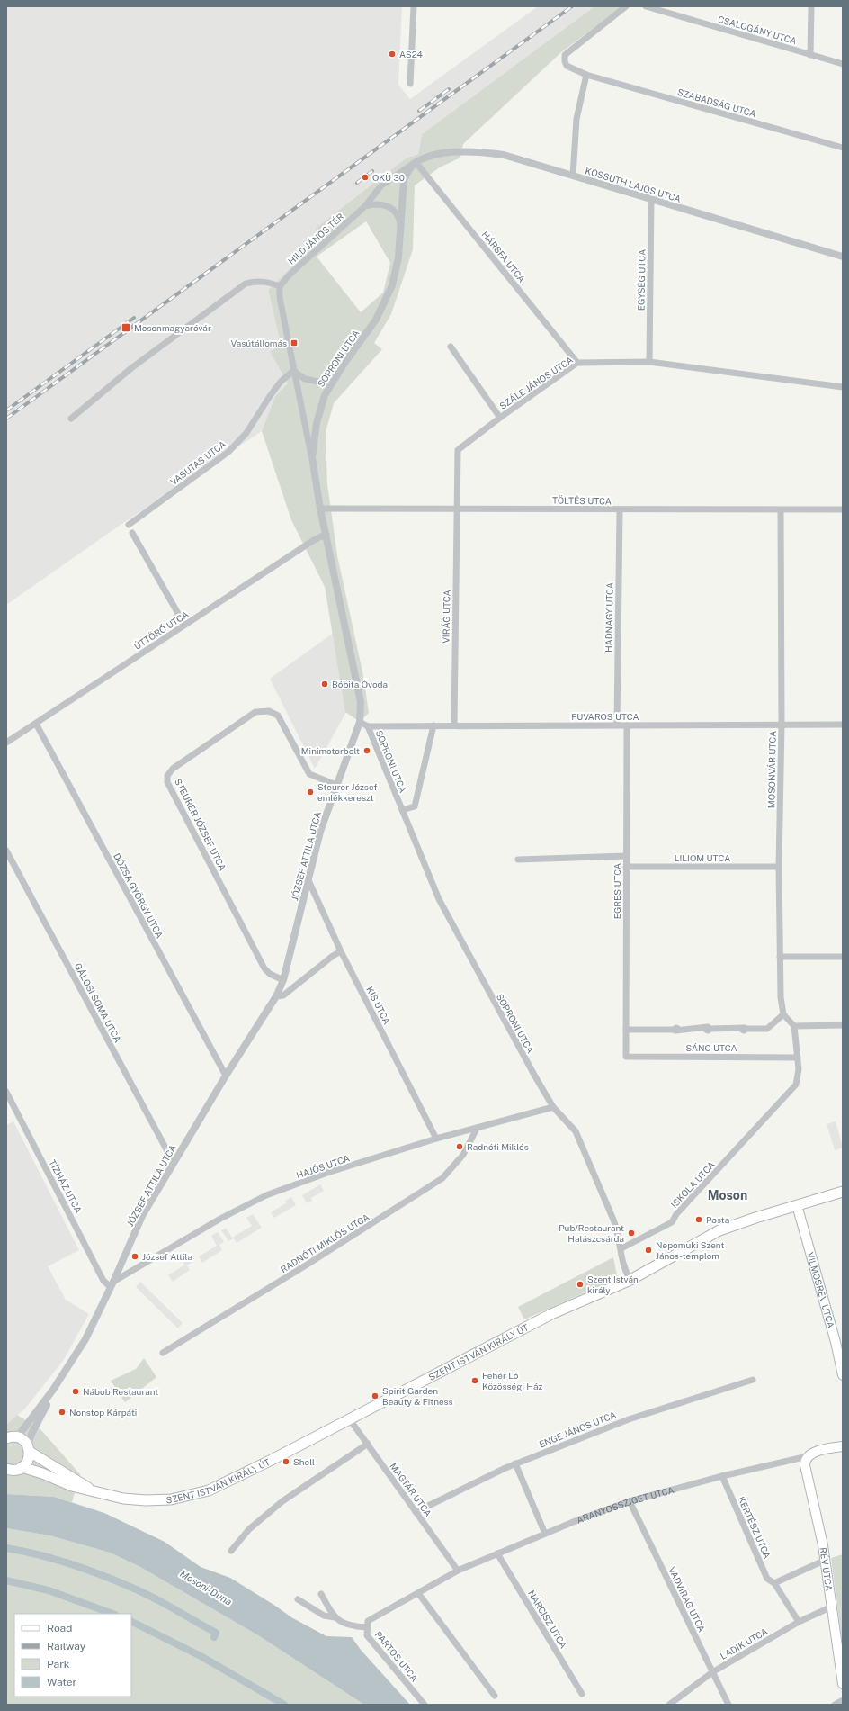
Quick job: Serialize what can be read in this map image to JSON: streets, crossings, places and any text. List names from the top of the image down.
{
  "streets": {
    "main road": [
      "VILMOSRÉV UTCA",
      "SZENT ISTVÁN KIRÁLY ÚT",
      "ARANYOSSZIGET UTCA",
      "RÉV UTCA"
    ],
    "street": [
      "CSALOGÁNY UTCA",
      "SZABADSÁG UTCA",
      "KOSSUTH LAJOS UTCA",
      "HILD JÁNOS TÉR",
      "HÁRSFA UTCA",
      "EGYSÉG UTCA",
      "SOPRONI UTCA",
      "SZÁLE JÁNOS UTCA",
      "VASUTAS UTCA",
      "TÖLTÉS UTCA",
      "VIRÁG UTCA",
      "HADNAGY UTCA",
      "ÚTTÖRŐ UTCA",
      "FUVAROS UTCA",
      "MOSONVÁR UTCA",
      "STEURER JÓZSEF UTCA",
      "JÓZSEF ATTILA UTCA",
      "LILIOM UTCA",
      "EGRES UTCA",
      "DÓZSA GYÖRGY UTCA",
      "GÁLOSI SOMA UTCA",
      "KIS UTCA",
      "SÁNC UTCA",
      "HAJÓS UTCA",
      "ISKOLA UTCA",
      "TÍZHÁZ UTCA",
      "RADNÓTI MIKLÓS UTCA",
      "ENGE JÁNOS UTCA",
      "MAGTÁR UTCA",
      "KERTÉSZ UTCA",
      "VADVIRÁG UTCA",
      "NÁRCISZ UTCA",
      "LADIK UTCA",
      "PARTOS UTCA"
    ]
  },
  "crossings": [
    ["KOSSUTH LAJOS UTCA", "HILD JÁNOS TÉR"],
    ["KOSSUTH LAJOS UTCA", "HÁRSFA UTCA"],
    ["KOSSUTH LAJOS UTCA", "EGYSÉG UTCA"],
    ["KOSSUTH LAJOS UTCA", "SOPRONI UTCA"],
    ["HILD JÁNOS TÉR", "HÁRSFA UTCA"],
    ["HILD JÁNOS TÉR", "SOPRONI UTCA"],
    ["HÁRSFA UTCA", "SOPRONI UTCA"],
    ["HÁRSFA UTCA", "SZÁLE JÁNOS UTCA"],
    ["EGYSÉG UTCA", "SZÁLE JÁNOS UTCA"],
    ["SOPRONI UTCA", "TÖLTÉS UTCA"],
    ["SOPRONI UTCA", "ÚTTÖRŐ UTCA"],
    ["SOPRONI UTCA", "FUVAROS UTCA"],
    ["SOPRONI UTCA", "JÓZSEF ATTILA UTCA"],
    ["SOPRONI UTCA", "HAJÓS UTCA"],
    ["SOPRONI UTCA", "ISKOLA UTCA"],
    ["SOPRONI UTCA", "SZENT ISTVÁN KIRÁLY ÚT"],
    ["SZÁLE JÁNOS UTCA", "TÖLTÉS UTCA"],
    ["SZÁLE JÁNOS UTCA", "VIRÁG UTCA"],
    ["TÖLTÉS UTCA", "VIRÁG UTCA"],
    ["TÖLTÉS UTCA", "HADNAGY UTCA"],
    ["TÖLTÉS UTCA", "MOSONVÁR UTCA"],
    ["VIRÁG UTCA", "FUVAROS UTCA"],
    ["HADNAGY UTCA", "FUVAROS UTCA"],
    ["ÚTTÖRŐ UTCA", "DÓZSA GYÖRGY UTCA"],
    ["FUVAROS UTCA", "MOSONVÁR UTCA"],
    ["FUVAROS UTCA", "EGRES UTCA"],
    ["MOSONVÁR UTCA", "LILIOM UTCA"],
    ["STEURER JÓZSEF UTCA", "JÓZSEF ATTILA UTCA"],
    ["JÓZSEF ATTILA UTCA", "DÓZSA GYÖRGY UTCA"],
    ["JÓZSEF ATTILA UTCA", "GÁLOSI SOMA UTCA"],
    ["JÓZSEF ATTILA UTCA", "KIS UTCA"],
    ["JÓZSEF ATTILA UTCA", "HAJÓS UTCA"],
    ["JÓZSEF ATTILA UTCA", "TÍZHÁZ UTCA"],
    ["JÓZSEF ATTILA UTCA", "SZENT ISTVÁN KIRÁLY ÚT"],
    ["LILIOM UTCA", "EGRES UTCA"],
    ["EGRES UTCA", "SÁNC UTCA"],
    ["KIS UTCA", "HAJÓS UTCA"],
    ["SÁNC UTCA", "ISKOLA UTCA"],
    ["HAJÓS UTCA", "TÍZHÁZ UTCA"],
    ["HAJÓS UTCA", "RADNÓTI MIKLÓS UTCA"],
    ["VILMOSRÉV UTCA", "SZENT ISTVÁN KIRÁLY ÚT"],
    ["SZENT ISTVÁN KIRÁLY ÚT", "MAGTÁR UTCA"],
    ["ENGE JÁNOS UTCA", "MAGTÁR UTCA"],
    ["MAGTÁR UTCA", "ARANYOSSZIGET UTCA"],
    ["ARANYOSSZIGET UTCA", "KERTÉSZ UTCA"],
    ["ARANYOSSZIGET UTCA", "RÉV UTCA"],
    ["ARANYOSSZIGET UTCA", "VADVIRÁG UTCA"],
    ["ARANYOSSZIGET UTCA", "NÁRCISZ UTCA"],
    ["ARANYOSSZIGET UTCA", "PARTOS UTCA"],
    ["KERTÉSZ UTCA", "LADIK UTCA"],
    ["RÉV UTCA", "LADIK UTCA"],
    ["VADVIRÁG UTCA", "LADIK UTCA"]
  ],
  "districts": ["Moson"],
  "water": ["Mosoni-Duna"],
  "places": {
    "other": [
      "AS24",
      "OKÜ 30",
      "Bóbita Óvoda",
      "Minimotorbolt",
      "Steurer József emlékkereszt",
      "Radnóti Miklós",
      "Posta",
      "Pub/Restaurant Halászcsárda",
      "Nepomuki Szent János-templom",
      "József Attila",
      "Szent István király",
      "Fehér Ló Közösségi Ház",
      "Nábob Restaurant",
      "Spirit Garden Beauty & Fitness",
      "Nonstop Kárpáti",
      "Shell"
    ],
    "transit": ["Mosonmagyaróvár", "Vasútállomás"]
  },
  "legend": [
    "Road",
    "Railway",
    "Park",
    "Water"
  ]
}
